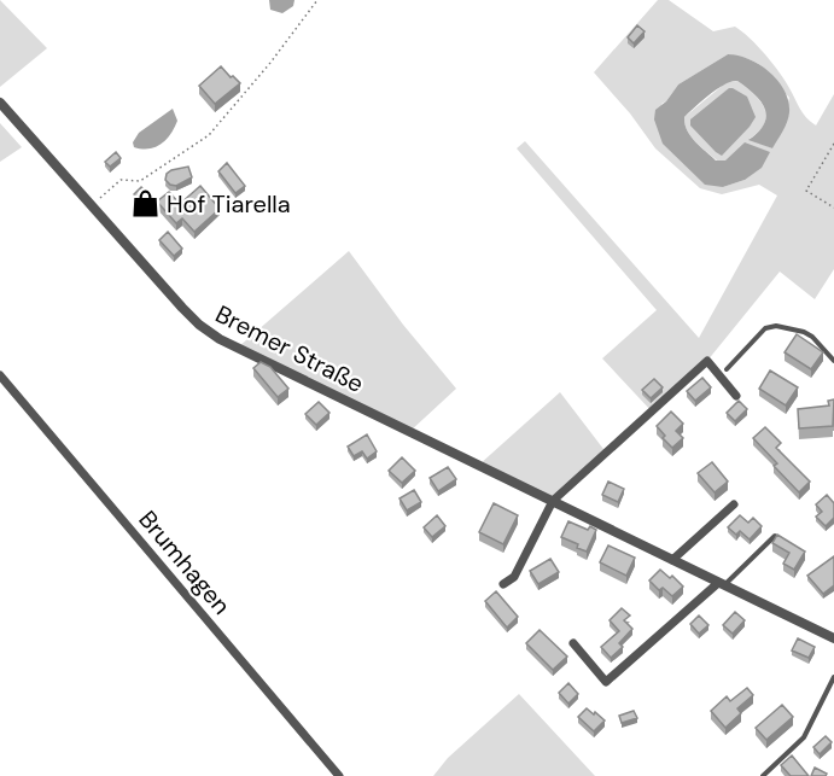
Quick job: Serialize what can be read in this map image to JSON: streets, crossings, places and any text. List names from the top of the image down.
{
  "streets": {
    "street": ["Bremer Straße", "Brumhagen"]
  },
  "places": {
    "shop": ["Hof Tiarella"]
  }
}
